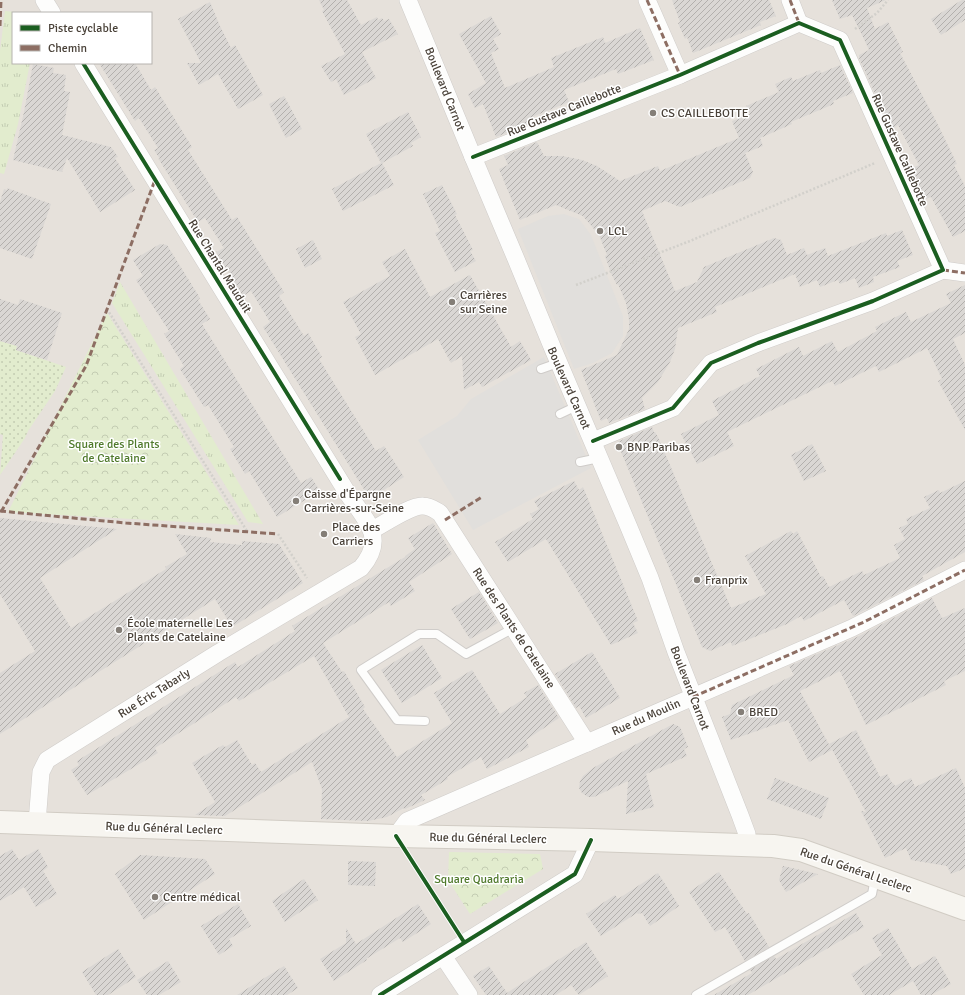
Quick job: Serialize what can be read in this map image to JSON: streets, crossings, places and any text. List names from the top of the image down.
{
  "streets": {
    "street": [
      "Boulevard Carnot",
      "Rue Gustave Caillebotte",
      "Rue Chantal Mauduit",
      "Rue des Plants de Catelaine",
      "Rue Éric Tabarly",
      "Rue du Moulin",
      "Rue du Général Leclerc"
    ]
  },
  "crossings": [
    ["Boulevard Carnot", "Rue Gustave Caillebotte"],
    ["Boulevard Carnot", "Rue du Moulin"],
    ["Boulevard Carnot", "Rue du Général Leclerc"],
    ["Rue Chantal Mauduit", "Rue des Plants de Catelaine"],
    ["Rue des Plants de Catelaine", "Rue du Moulin"],
    ["Rue Éric Tabarly", "Rue du Général Leclerc"],
    ["Rue du Moulin", "Rue du Général Leclerc"]
  ],
  "parks": ["Square des Plants de Catelaine", "Square Quadraria"],
  "places": [
    "CS CAILLEBOTTE",
    "LCL",
    "Carrières sur Seine",
    "BNP Paribas",
    "Caisse d'Épargne Carrières-sur-Seine",
    "Place des Carriers",
    "Franprix",
    "École maternelle Les Plants de Catelaine",
    "BRED",
    "Centre médical"
  ],
  "legend": ["Piste cyclable", "Chemin"]
}
